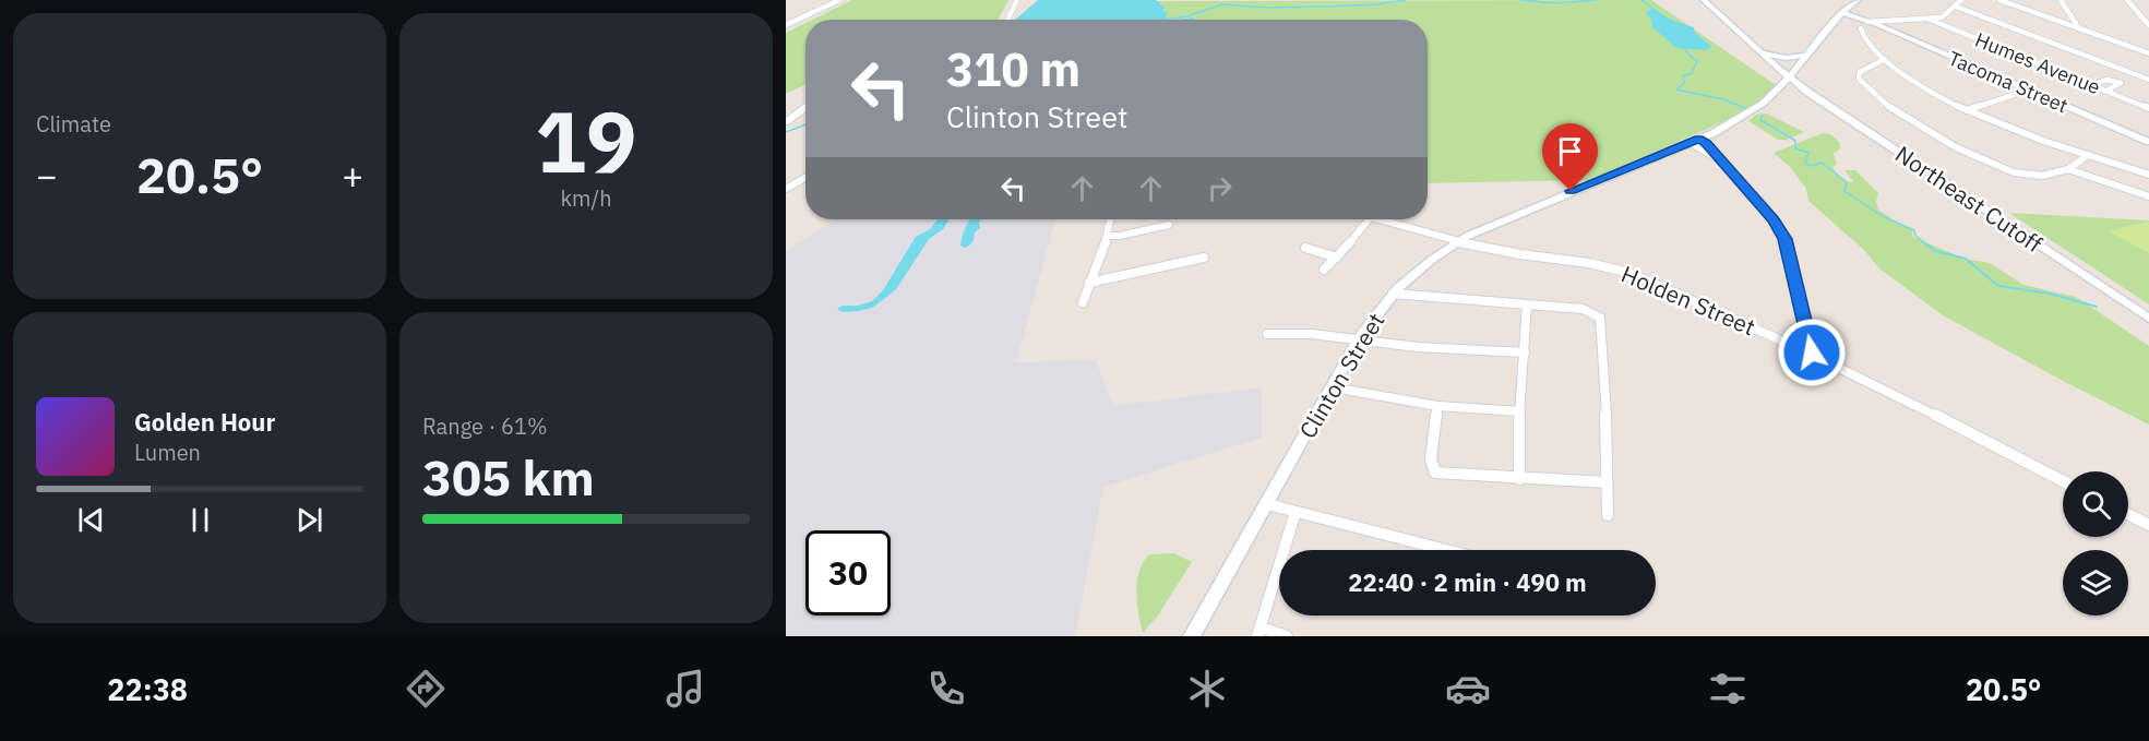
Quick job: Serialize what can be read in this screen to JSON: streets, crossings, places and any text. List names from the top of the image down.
{
  "streets": {
    "main road": ["Tacoma Street", "Northeast Cutoff", "Clinton Street"],
    "street": ["Humes Avenue", "Holden Street"]
  },
  "crossings": [
    ["Tacoma Street", "Clinton Street"],
    ["Northeast Cutoff", "Clinton Street"],
    ["Holden Street", "Clinton Street"]
  ],
  "page": {
    "tile": [
      "Climate",
      ["19", "km/h"],
      ["Range · 61%", "305 km"]
    ],
    "turn": ["310 m", "Clinton Street"],
    "heat": ["−", "20.5°", "+"],
    "song": ["Golden Hour", "Lumen"],
    "limit": "30",
    "trip": "22:40 · 2 min · 490 m",
    "tabs": ["22:38", "20.5°"]
  }
}
